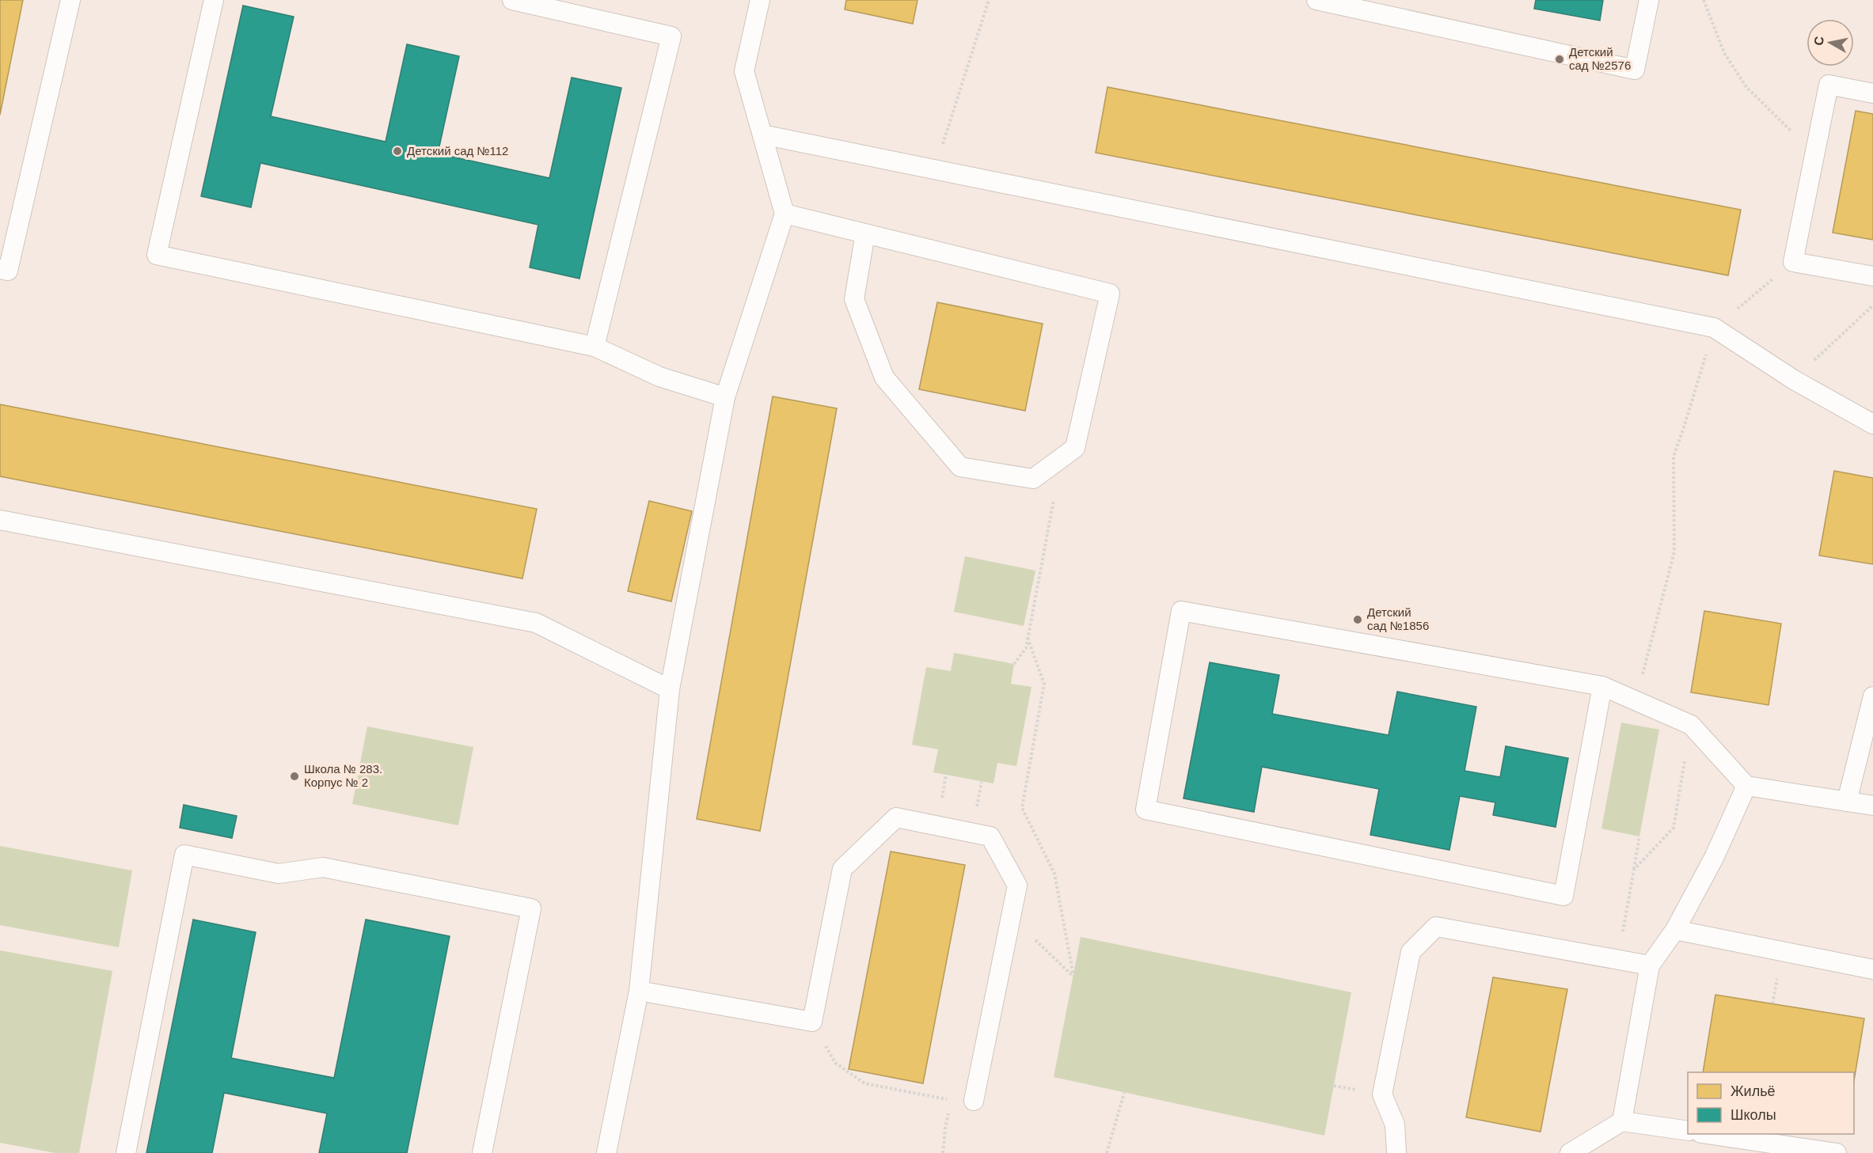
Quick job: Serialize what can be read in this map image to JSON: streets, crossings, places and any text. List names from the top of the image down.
{
  "places": [
    "Детский сад №2576",
    "Детский сад №112",
    "Детский сад №1856",
    "Школа № 283. Корпус № 2"
  ],
  "legend": ["Жильё", "Школы"],
  "north": "left"
}
